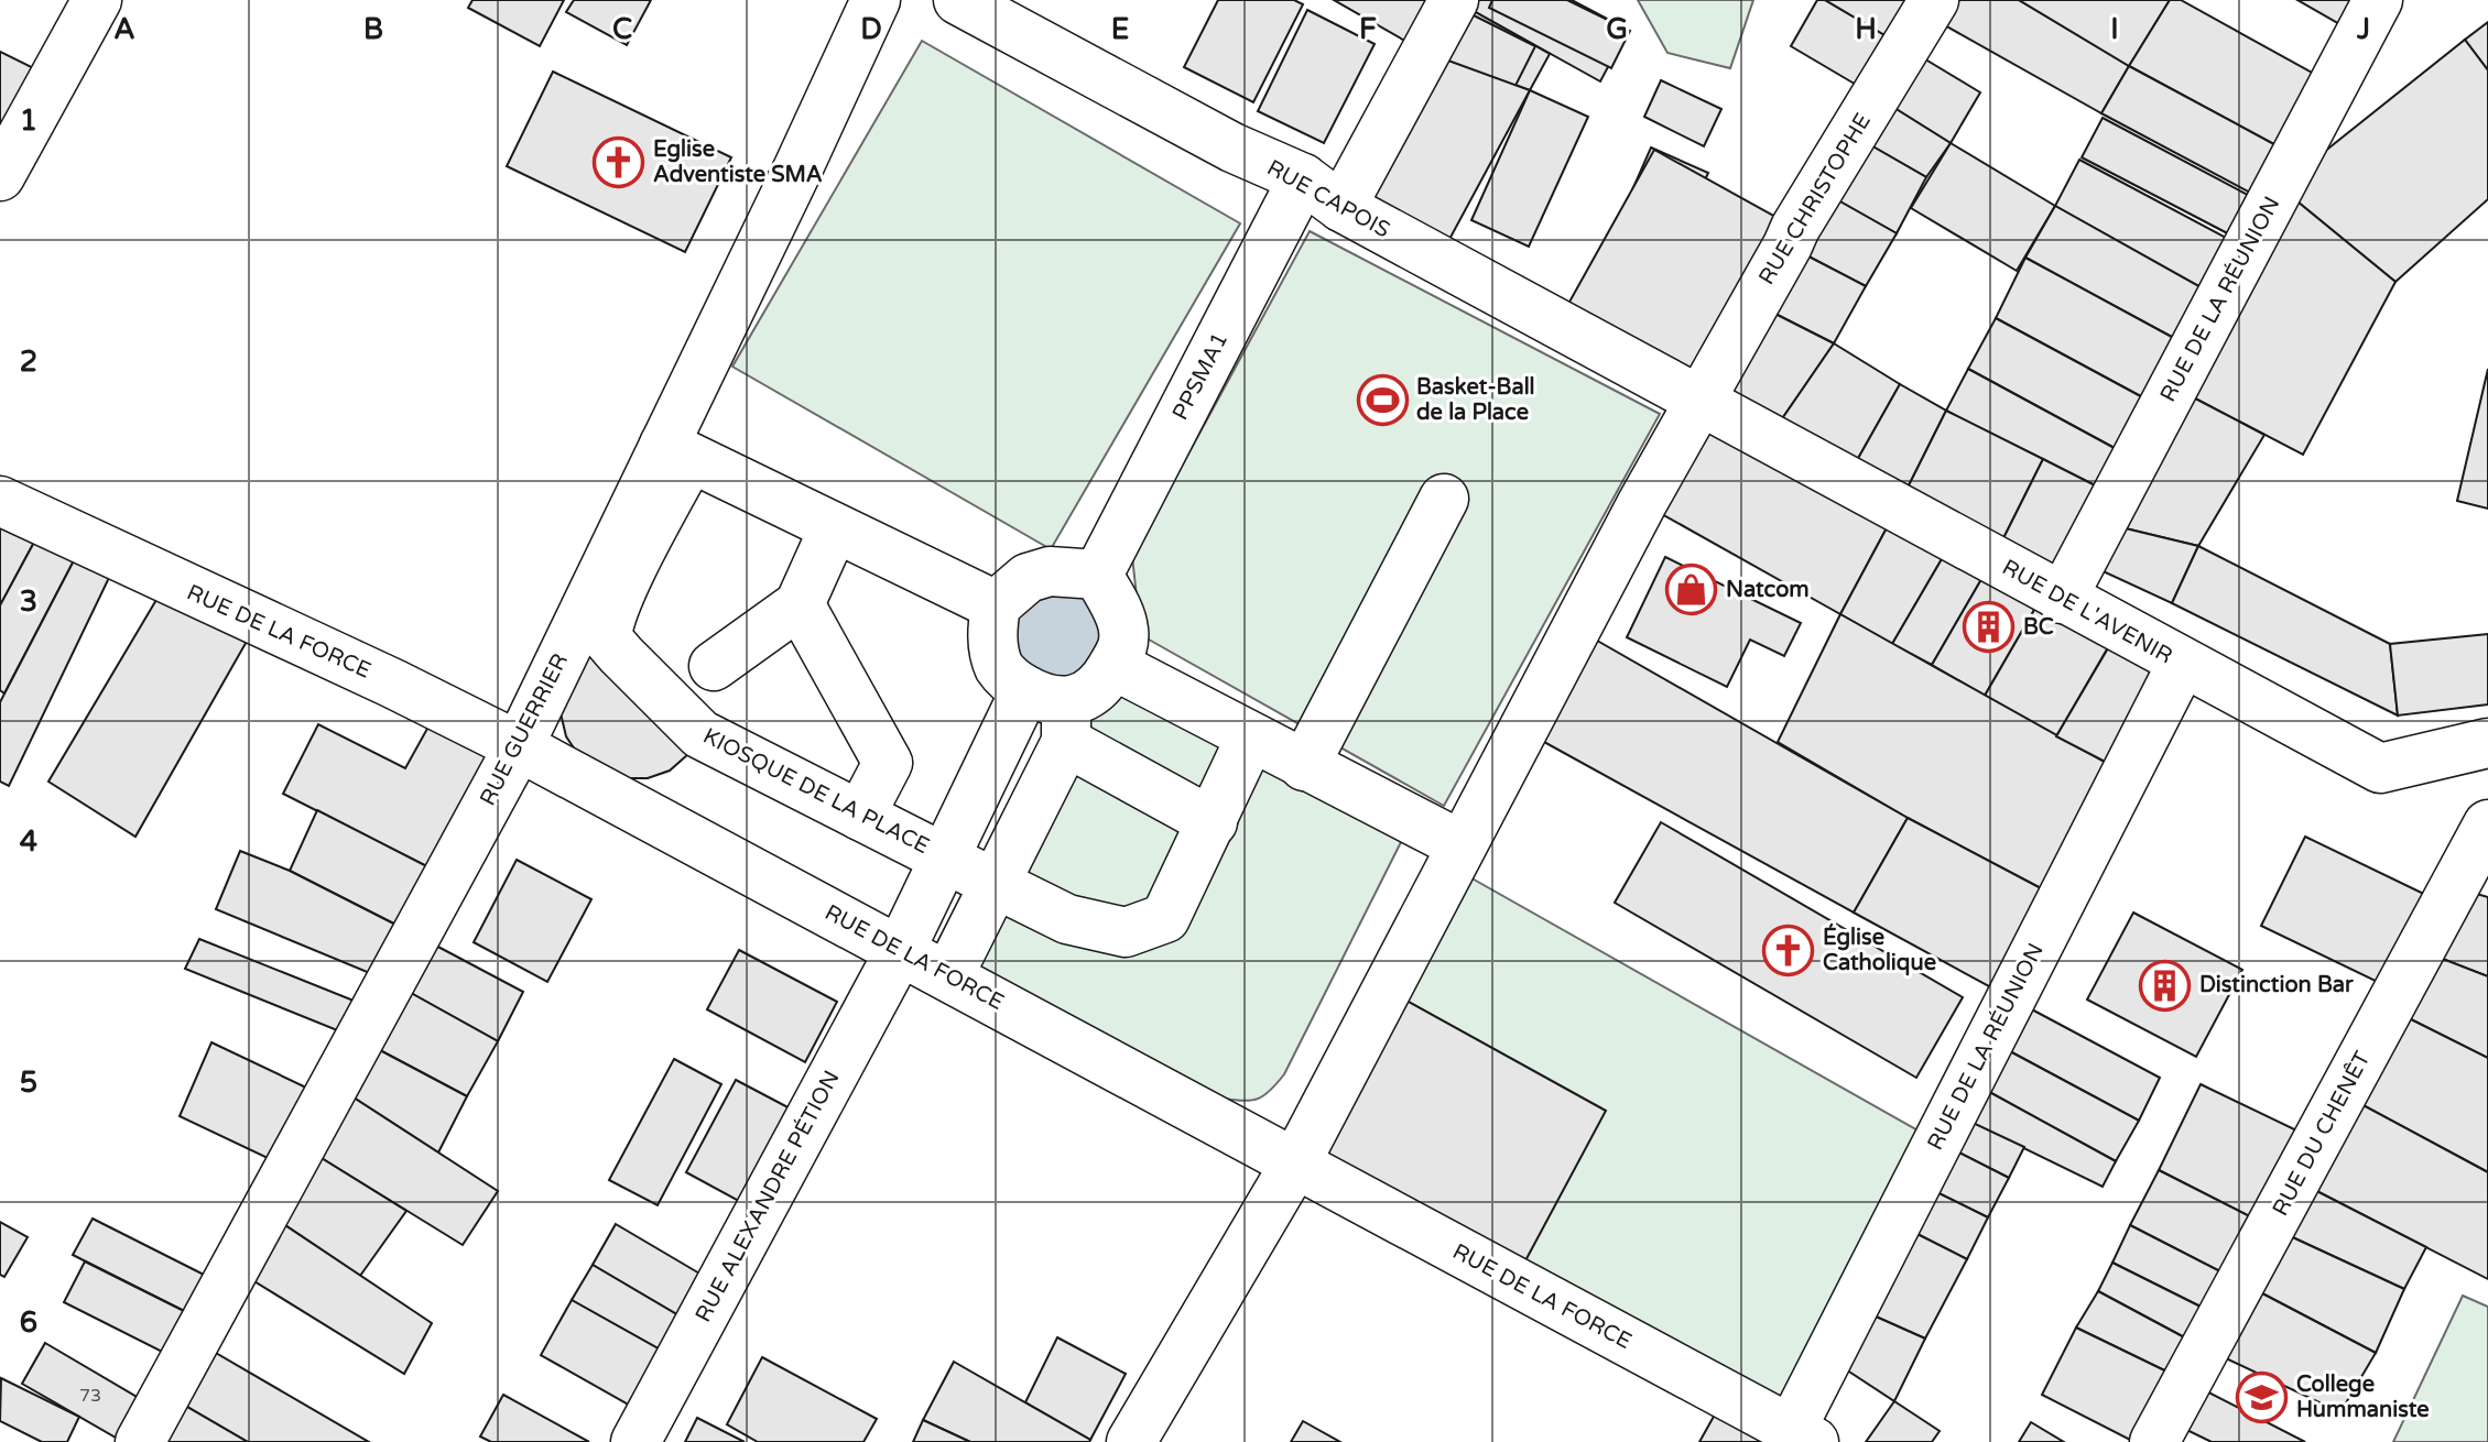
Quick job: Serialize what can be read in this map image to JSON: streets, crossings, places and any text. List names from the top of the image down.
{
  "streets": {
    "street": [
      "RUE CAPOIS",
      "RUE CHRISTOPHE",
      "RUE DE LA RÉUNION",
      "PPSMA1",
      "RUE DE L'AVENIR",
      "RUE DE LA FORCE",
      "RUE GUERRIER",
      "KIOSQUE DE LA PLACE",
      "RUE DU CHENÊT",
      "RUE ALEXANDRE PÉTION"
    ]
  },
  "crossings": [
    ["RUE CAPOIS", "RUE CHRISTOPHE"],
    ["RUE CAPOIS", "PPSMA1"],
    ["RUE CAPOIS", "RUE DE L'AVENIR"],
    ["RUE CHRISTOPHE", "RUE DE L'AVENIR"],
    ["RUE CHRISTOPHE", "RUE DE LA FORCE"],
    ["RUE DE LA RÉUNION", "RUE DE L'AVENIR"],
    ["RUE DE LA RÉUNION", "RUE DE LA FORCE"],
    ["RUE DE LA FORCE", "RUE GUERRIER"],
    ["RUE DE LA FORCE", "RUE ALEXANDRE PÉTION"],
    ["RUE GUERRIER", "KIOSQUE DE LA PLACE"]
  ],
  "places": {
    "church": ["Eglise Adventiste SMA", "Église Catholique"],
    "sports": ["Basket-Ball de la Place"],
    "shop": ["Natcom"],
    "building": ["BC", "Distinction Bar"],
    "school or university": ["College Hummaniste"]
  },
  "house_numbers": ["73"],
  "grid": {
    "columns": [
      "A",
      "B",
      "C",
      "D",
      "E",
      "F",
      "G",
      "H",
      "I",
      "J"
    ],
    "rows": [
      "1",
      "2",
      "3",
      "4",
      "5",
      "6"
    ]
  }
}
